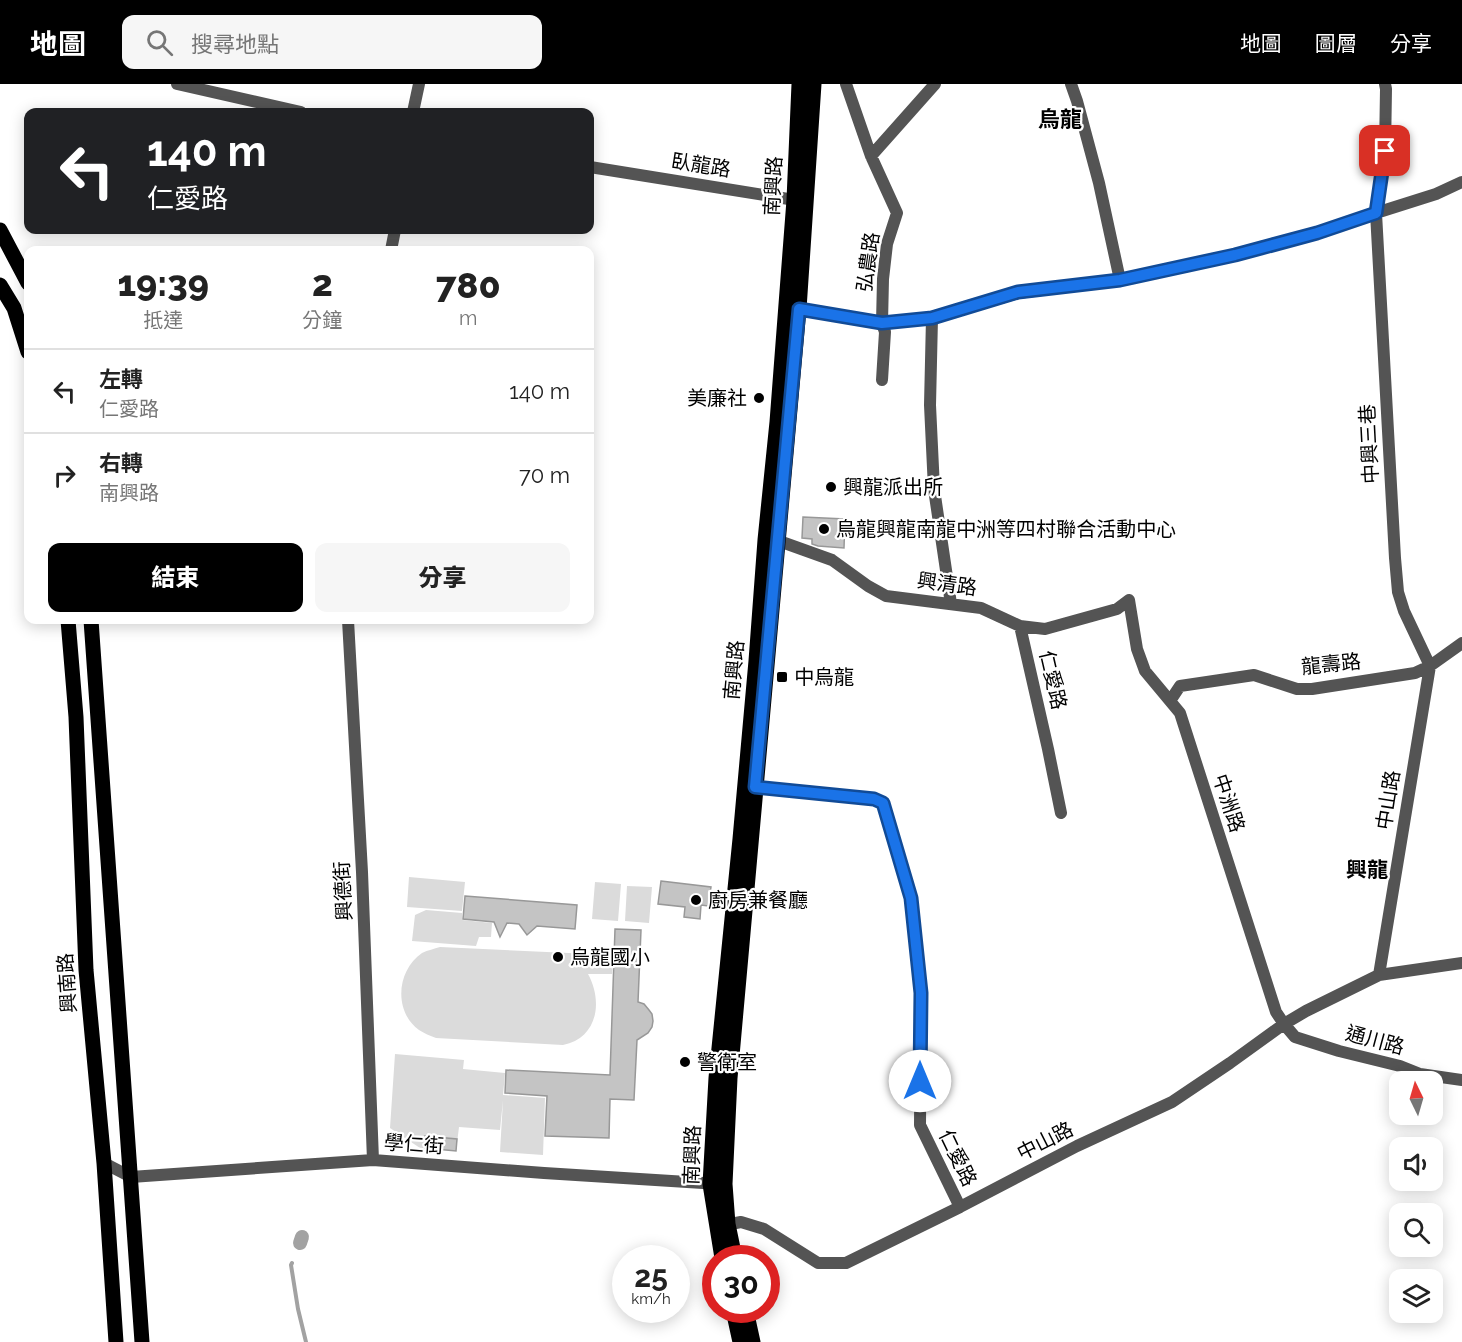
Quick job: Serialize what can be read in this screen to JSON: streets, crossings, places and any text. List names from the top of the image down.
{
  "streets": {
    "main road": ["南興路", "興南路"],
    "street": [
      "臥龍路",
      "弘農路",
      "中興三巷",
      "興清路",
      "龍壽路",
      "仁愛路",
      "中山路",
      "中洲路",
      "興德街",
      "通川路",
      "學仁街"
    ]
  },
  "crossings": [
    ["臥龍路", "南興路"],
    ["南興路", "興清路"],
    ["南興路", "仁愛路"],
    ["南興路", "中山路"],
    ["南興路", "學仁街"],
    ["中興三巷", "龍壽路"],
    ["中興三巷", "中山路"],
    ["興清路", "仁愛路"],
    ["興清路", "中洲路"],
    ["龍壽路", "中山路"],
    ["龍壽路", "中洲路"],
    ["仁愛路", "中山路"],
    ["中山路", "中洲路"],
    ["中山路", "通川路"],
    ["中洲路", "通川路"],
    ["興德街", "學仁街"]
  ],
  "districts": ["烏龍", "興龍"],
  "places": {
    "other": [
      "美廉社",
      "興龍派出所",
      "烏龍興龍南龍中洲等四村聯合活動中心",
      "廚房兼餐廳",
      "烏龍國小",
      "警衛室"
    ],
    "transit": ["中烏龍"]
  },
  "north": "top",
  "page": {
    "header": "地圖",
    "search": "搜尋地點",
    "nav": ["地圖", "圖層", "分享"],
    "turn": ["140 m", "仁愛路"],
    "eta": [
      "19:39",
      "抵達",
      "2",
      "分鐘",
      "780",
      "m"
    ],
    "list": [
      {
        "name": "左轉",
        "note": "仁愛路",
        "value": "140 m"
      },
      {
        "name": "右轉",
        "note": "南興路",
        "value": "70 m"
      }
    ],
    "buttons": ["結束", "分享"],
    "speed": "25 km/h",
    "limit": "30"
  }
}
